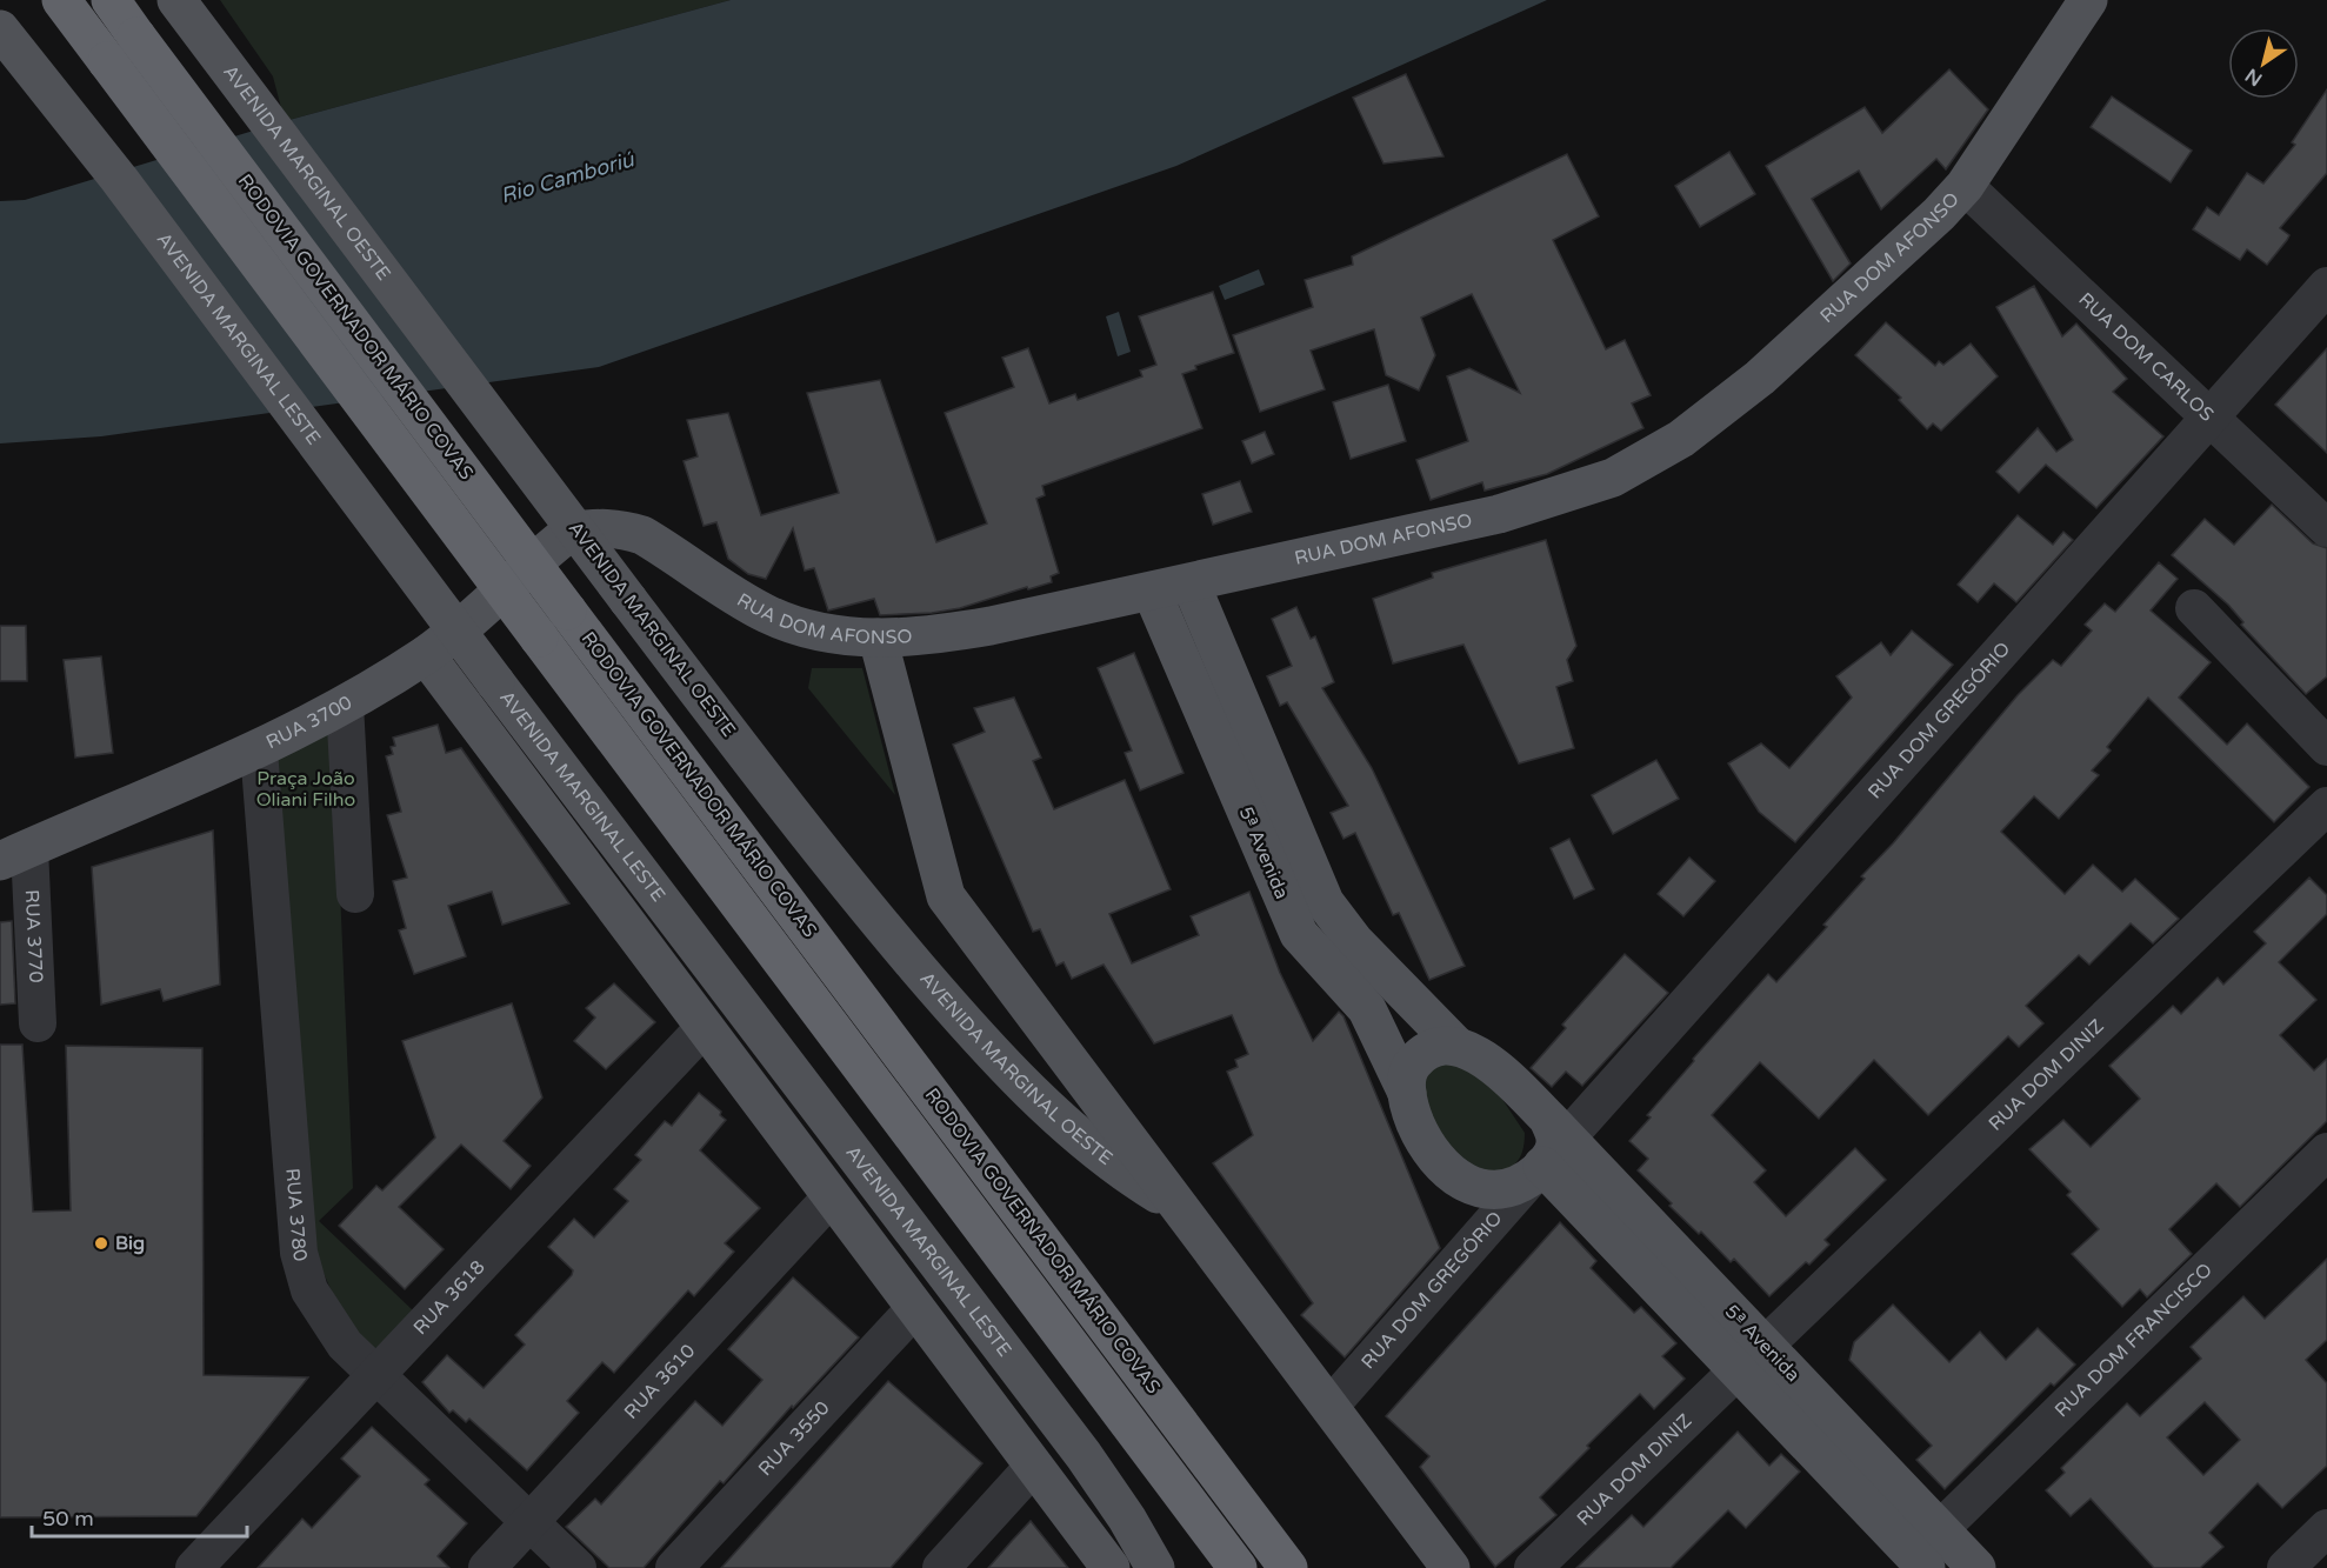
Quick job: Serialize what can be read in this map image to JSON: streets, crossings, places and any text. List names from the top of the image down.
{
  "streets": {
    "highway": ["RODOVIA GOVERNADOR MÁRIO COVAS"],
    "main road": [
      "AVENIDA MARGINAL OESTE",
      "RUA DOM AFONSO",
      "AVENIDA MARGINAL LESTE",
      "RUA 3700",
      "5ª Avenida"
    ],
    "street": [
      "RUA DOM CARLOS",
      "RUA DOM GREGÓRIO",
      "RUA 3770",
      "RUA DOM DINIZ",
      "RUA 3780",
      "RUA 3618",
      "RUA DOM FRANCISCO",
      "RUA 3610",
      "RUA 3550"
    ]
  },
  "crossings": [
    ["AVENIDA MARGINAL OESTE", "RUA DOM AFONSO"],
    ["AVENIDA MARGINAL OESTE", "RUA DOM GREGÓRIO"],
    ["RUA DOM AFONSO", "RUA DOM CARLOS"],
    ["RUA DOM AFONSO", "RUA 3700"],
    ["RUA DOM AFONSO", "5ª Avenida"],
    ["RUA DOM CARLOS", "RUA DOM GREGÓRIO"],
    ["RUA DOM GREGÓRIO", "5ª Avenida"],
    ["RUA 3700", "RUA 3770"],
    ["RUA 3700", "RUA 3780"],
    ["5ª Avenida", "RUA DOM DINIZ"],
    ["5ª Avenida", "RUA DOM FRANCISCO"],
    ["RUA 3780", "RUA 3618"],
    ["RUA 3780", "RUA 3610"]
  ],
  "water": ["Rio Camboriú"],
  "parks": ["Praça João Oliani Filho"],
  "places": ["Big"],
  "scale_bar": "50 m",
  "north": "bottom left"
}
